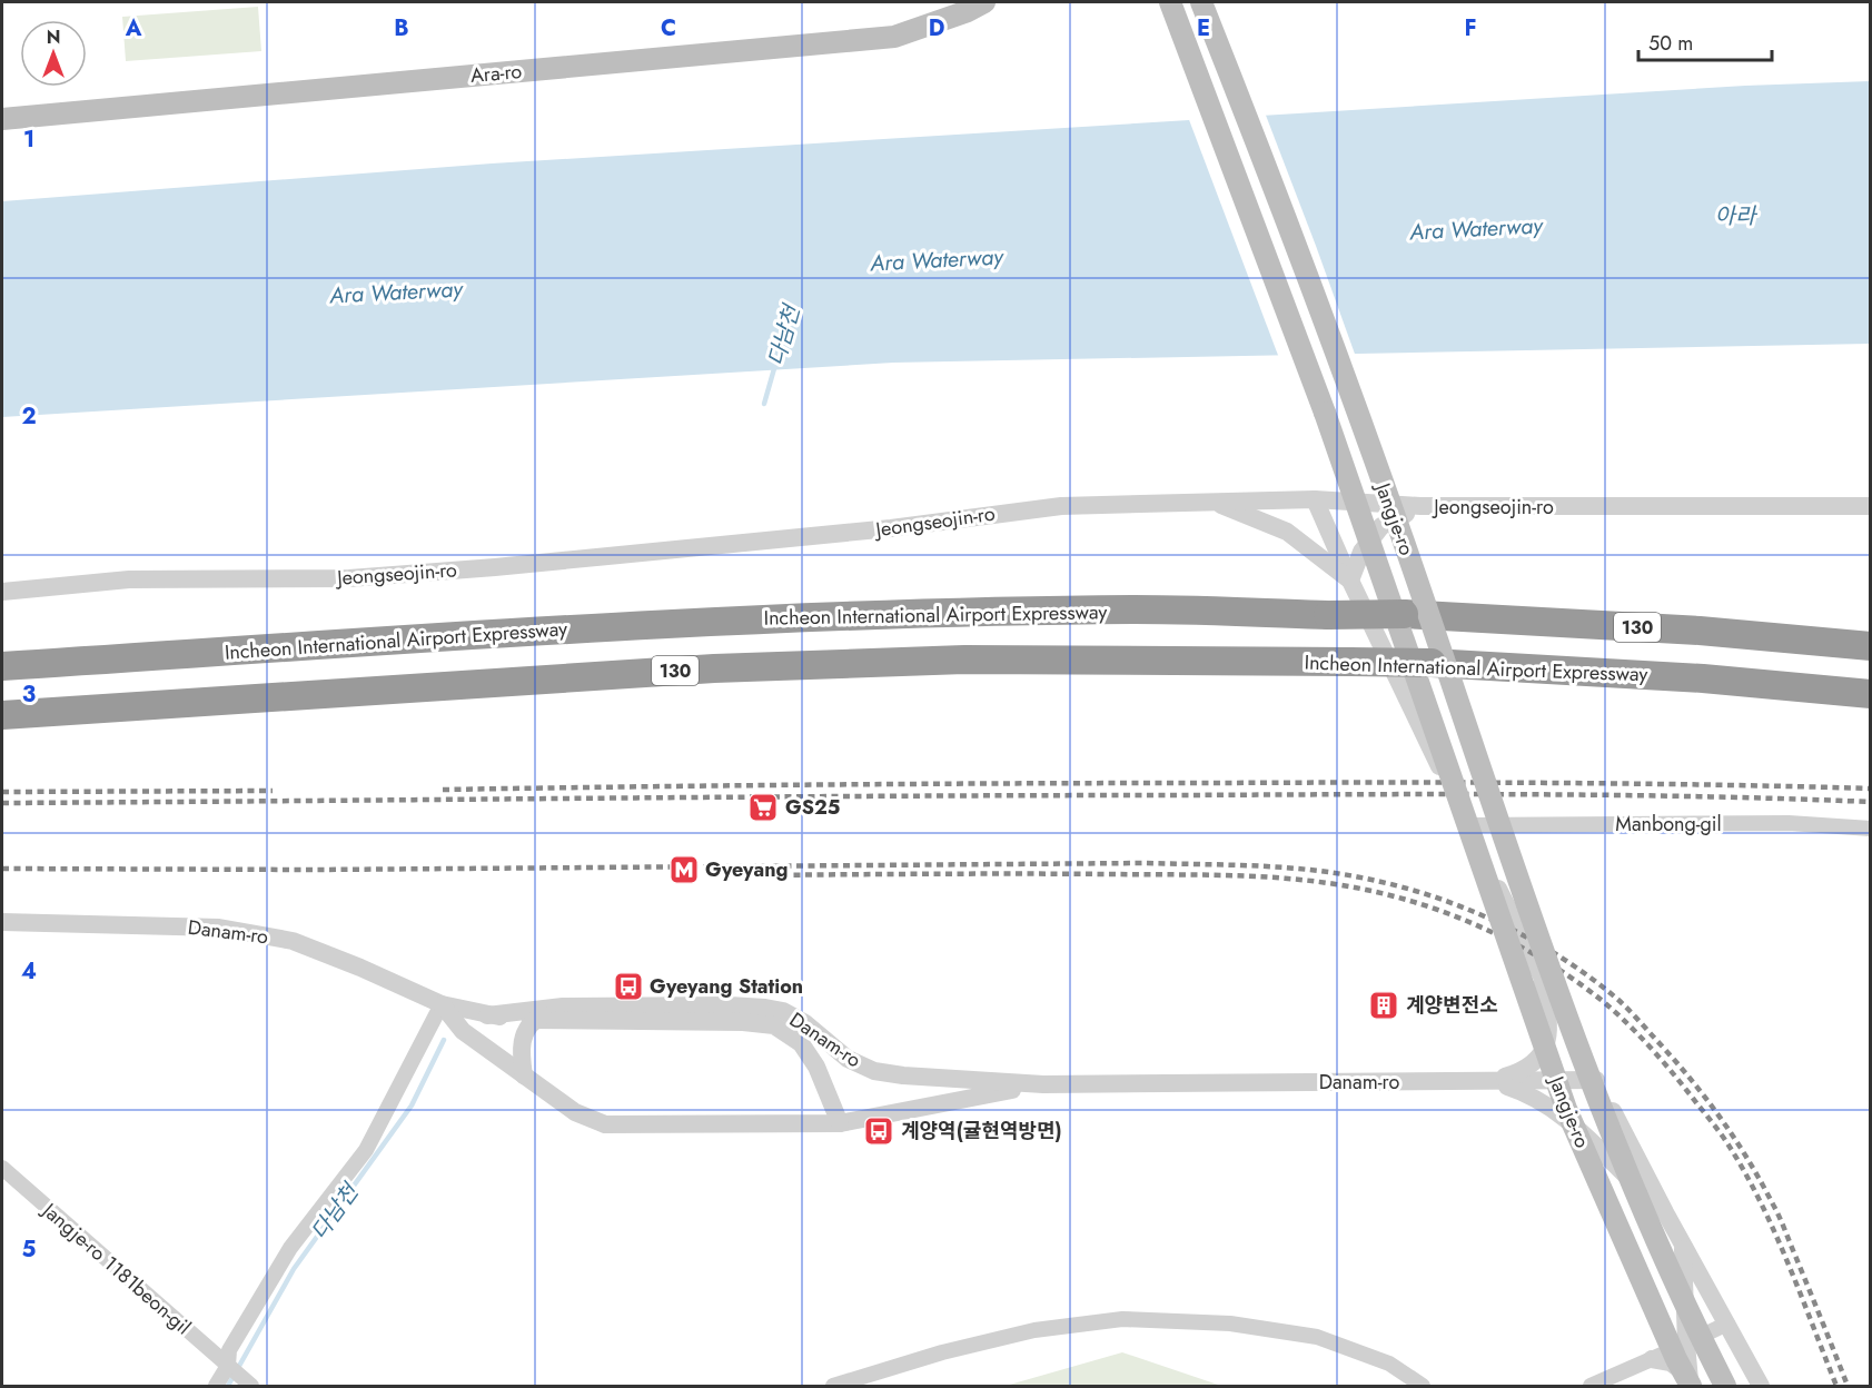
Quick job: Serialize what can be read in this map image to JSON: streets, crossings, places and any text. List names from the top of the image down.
{
  "streets": {
    "highway": ["Incheon International Airport Expressway", "130"],
    "main road": ["Ara-ro", "Jangje-ro"],
    "street": [
      "Jeongseojin-ro",
      "Manbong-gil",
      "Danam-ro",
      "Jangje-ro 1181beon-gil"
    ]
  },
  "crossings": [
    ["Jeongseojin-ro", "Jangje-ro"],
    ["Jangje-ro", "Manbong-gil"],
    ["Jangje-ro", "Danam-ro"]
  ],
  "water": ["아라", "Ara Waterway", "다남천"],
  "places": {
    "supermarket": ["GS25"],
    "metro station": ["Gyeyang"],
    "bus stop": ["Gyeyang Station", "계양역(귤현역방면)"],
    "building": ["계양변전소"]
  },
  "scale_bar": "50 m",
  "north": "top",
  "grid": {
    "columns": [
      "A",
      "B",
      "C",
      "D",
      "E",
      "F"
    ],
    "rows": [
      "1",
      "2",
      "3",
      "4",
      "5"
    ]
  }
}
